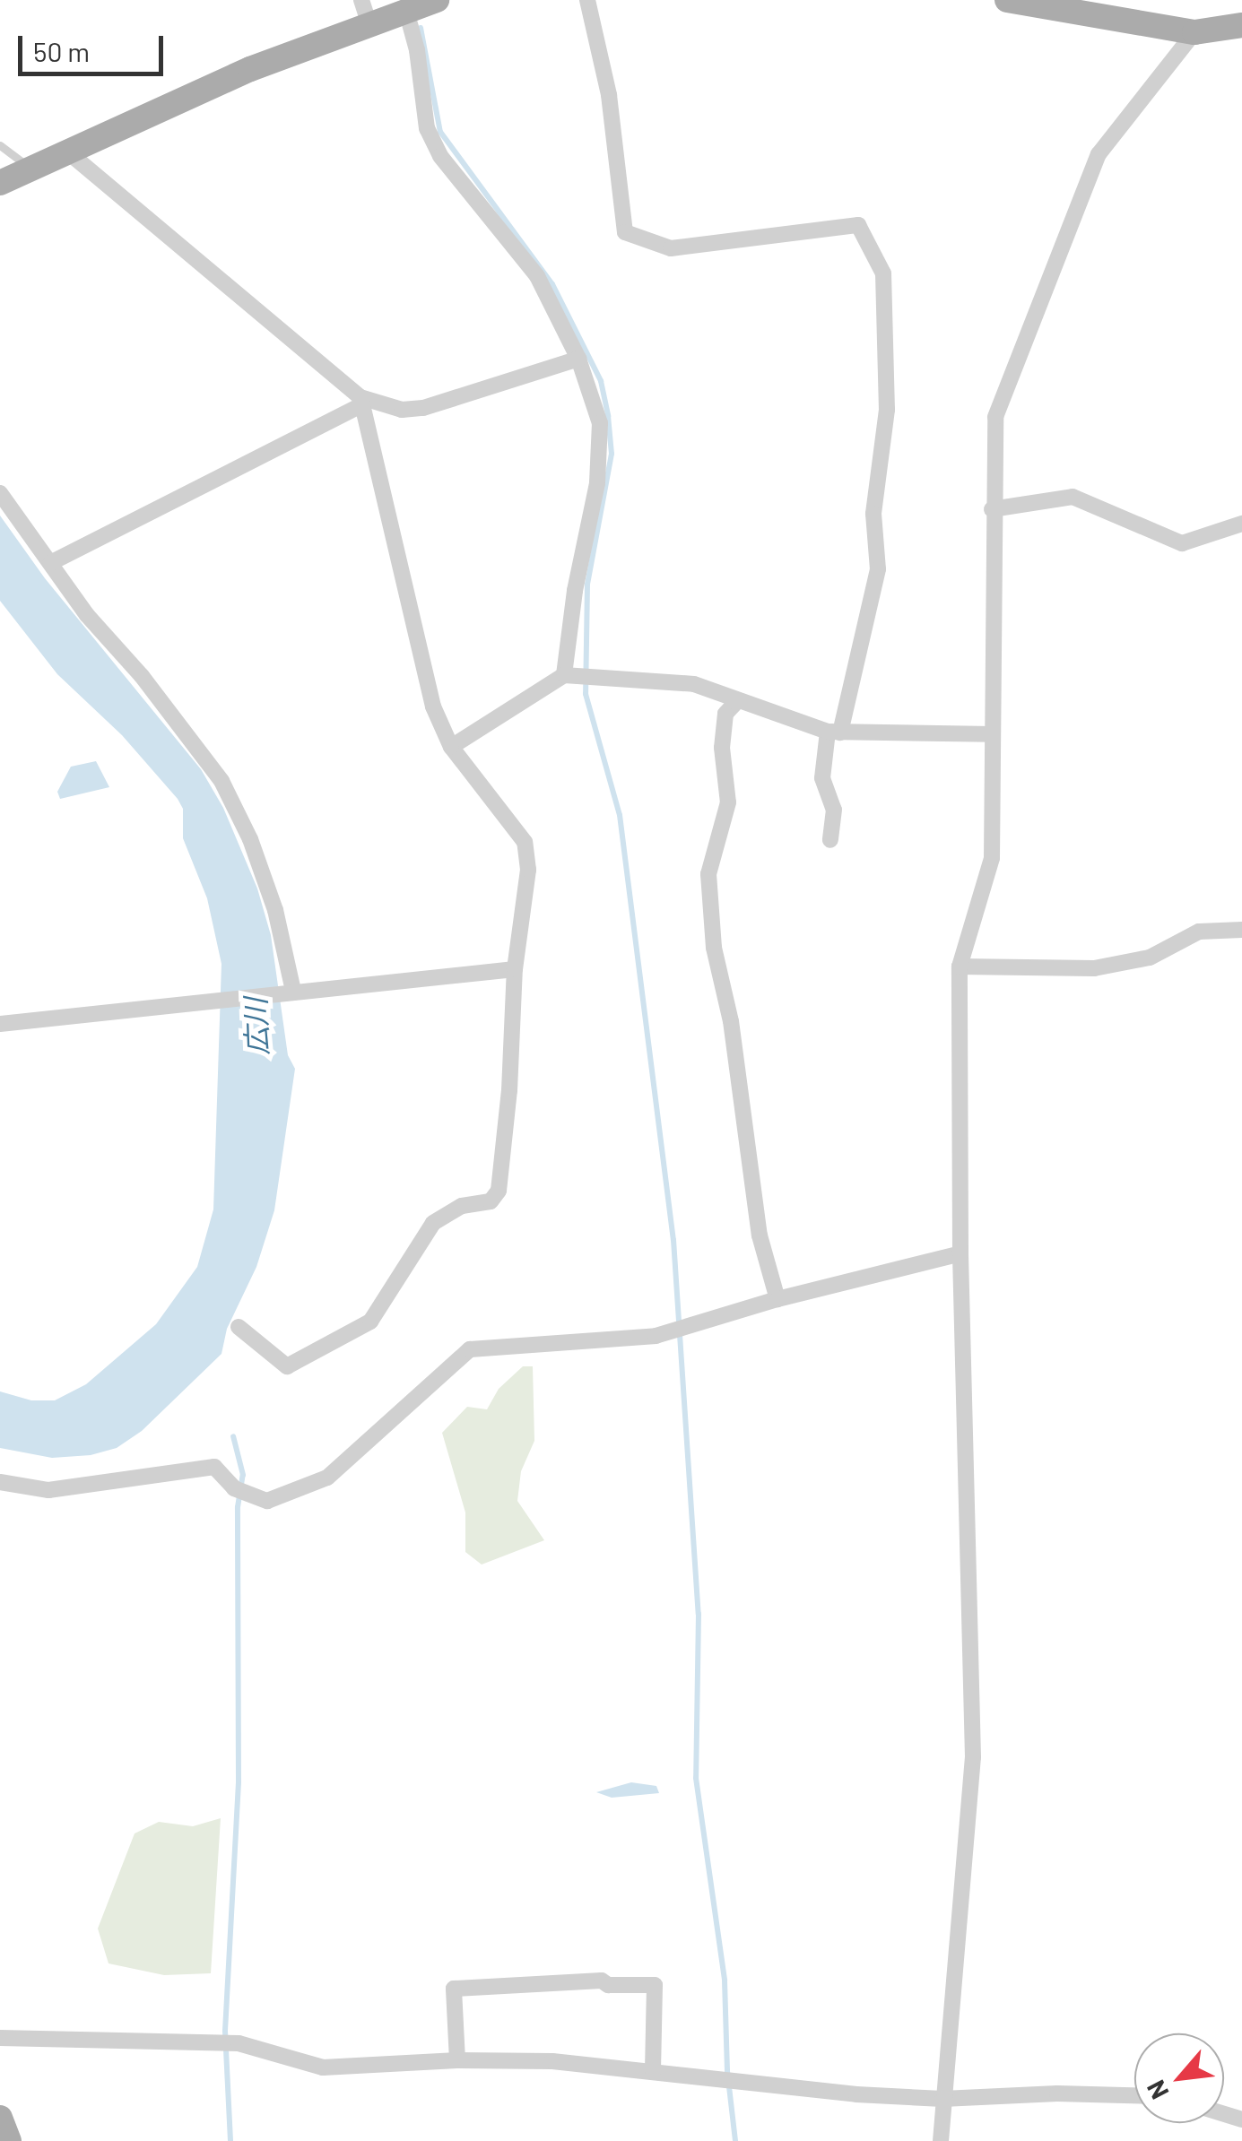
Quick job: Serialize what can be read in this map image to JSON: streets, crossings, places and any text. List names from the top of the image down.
{
  "water": ["広川"],
  "scale_bar": "50 m",
  "north": "bottom left"
}
